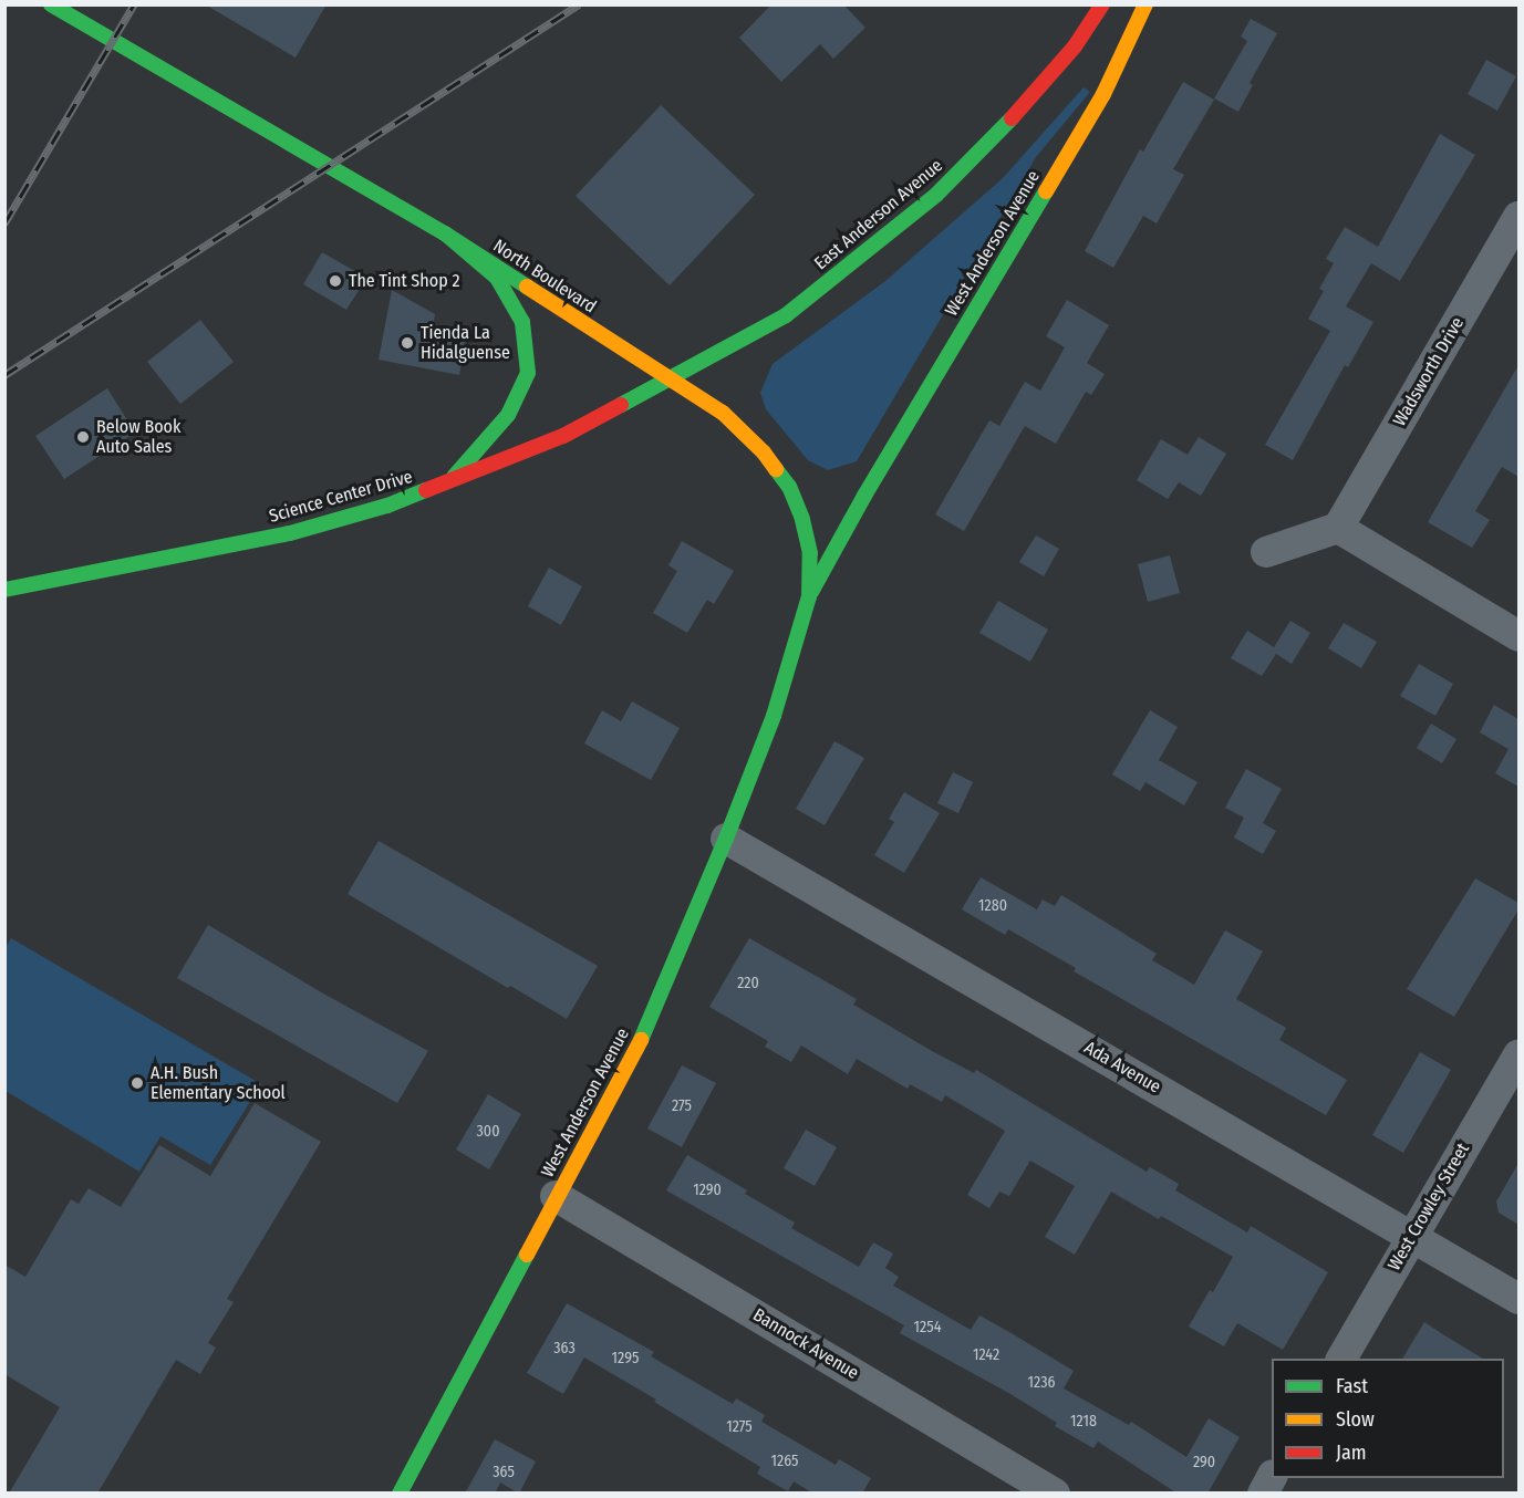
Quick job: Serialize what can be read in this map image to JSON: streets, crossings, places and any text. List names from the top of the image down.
{
  "streets": {
    "street": [
      "East Anderson Avenue",
      "West Anderson Avenue",
      "North Boulevard",
      "Wadsworth Drive",
      "Science Center Drive",
      "Ada Avenue",
      "West Crowley Street",
      "Bannock Avenue"
    ]
  },
  "crossings": [
    ["East Anderson Avenue", "North Boulevard"],
    ["East Anderson Avenue", "Science Center Drive"],
    ["West Anderson Avenue", "North Boulevard"],
    ["West Anderson Avenue", "Ada Avenue"],
    ["West Anderson Avenue", "Bannock Avenue"],
    ["North Boulevard", "Science Center Drive"],
    ["Ada Avenue", "West Crowley Street"]
  ],
  "places": [
    "The Tint Shop 2",
    "Tienda La Hidalguense",
    "Below Book Auto Sales",
    "A.H. Bush Elementary School"
  ],
  "house_numbers": [
    "1280",
    "220",
    "275",
    "300",
    "1290",
    "1254",
    "363",
    "1242",
    "1295",
    "1236",
    "1218",
    "1275",
    "1265",
    "290",
    "365"
  ],
  "legend": ["Fast", "Slow", "Jam"]
}
